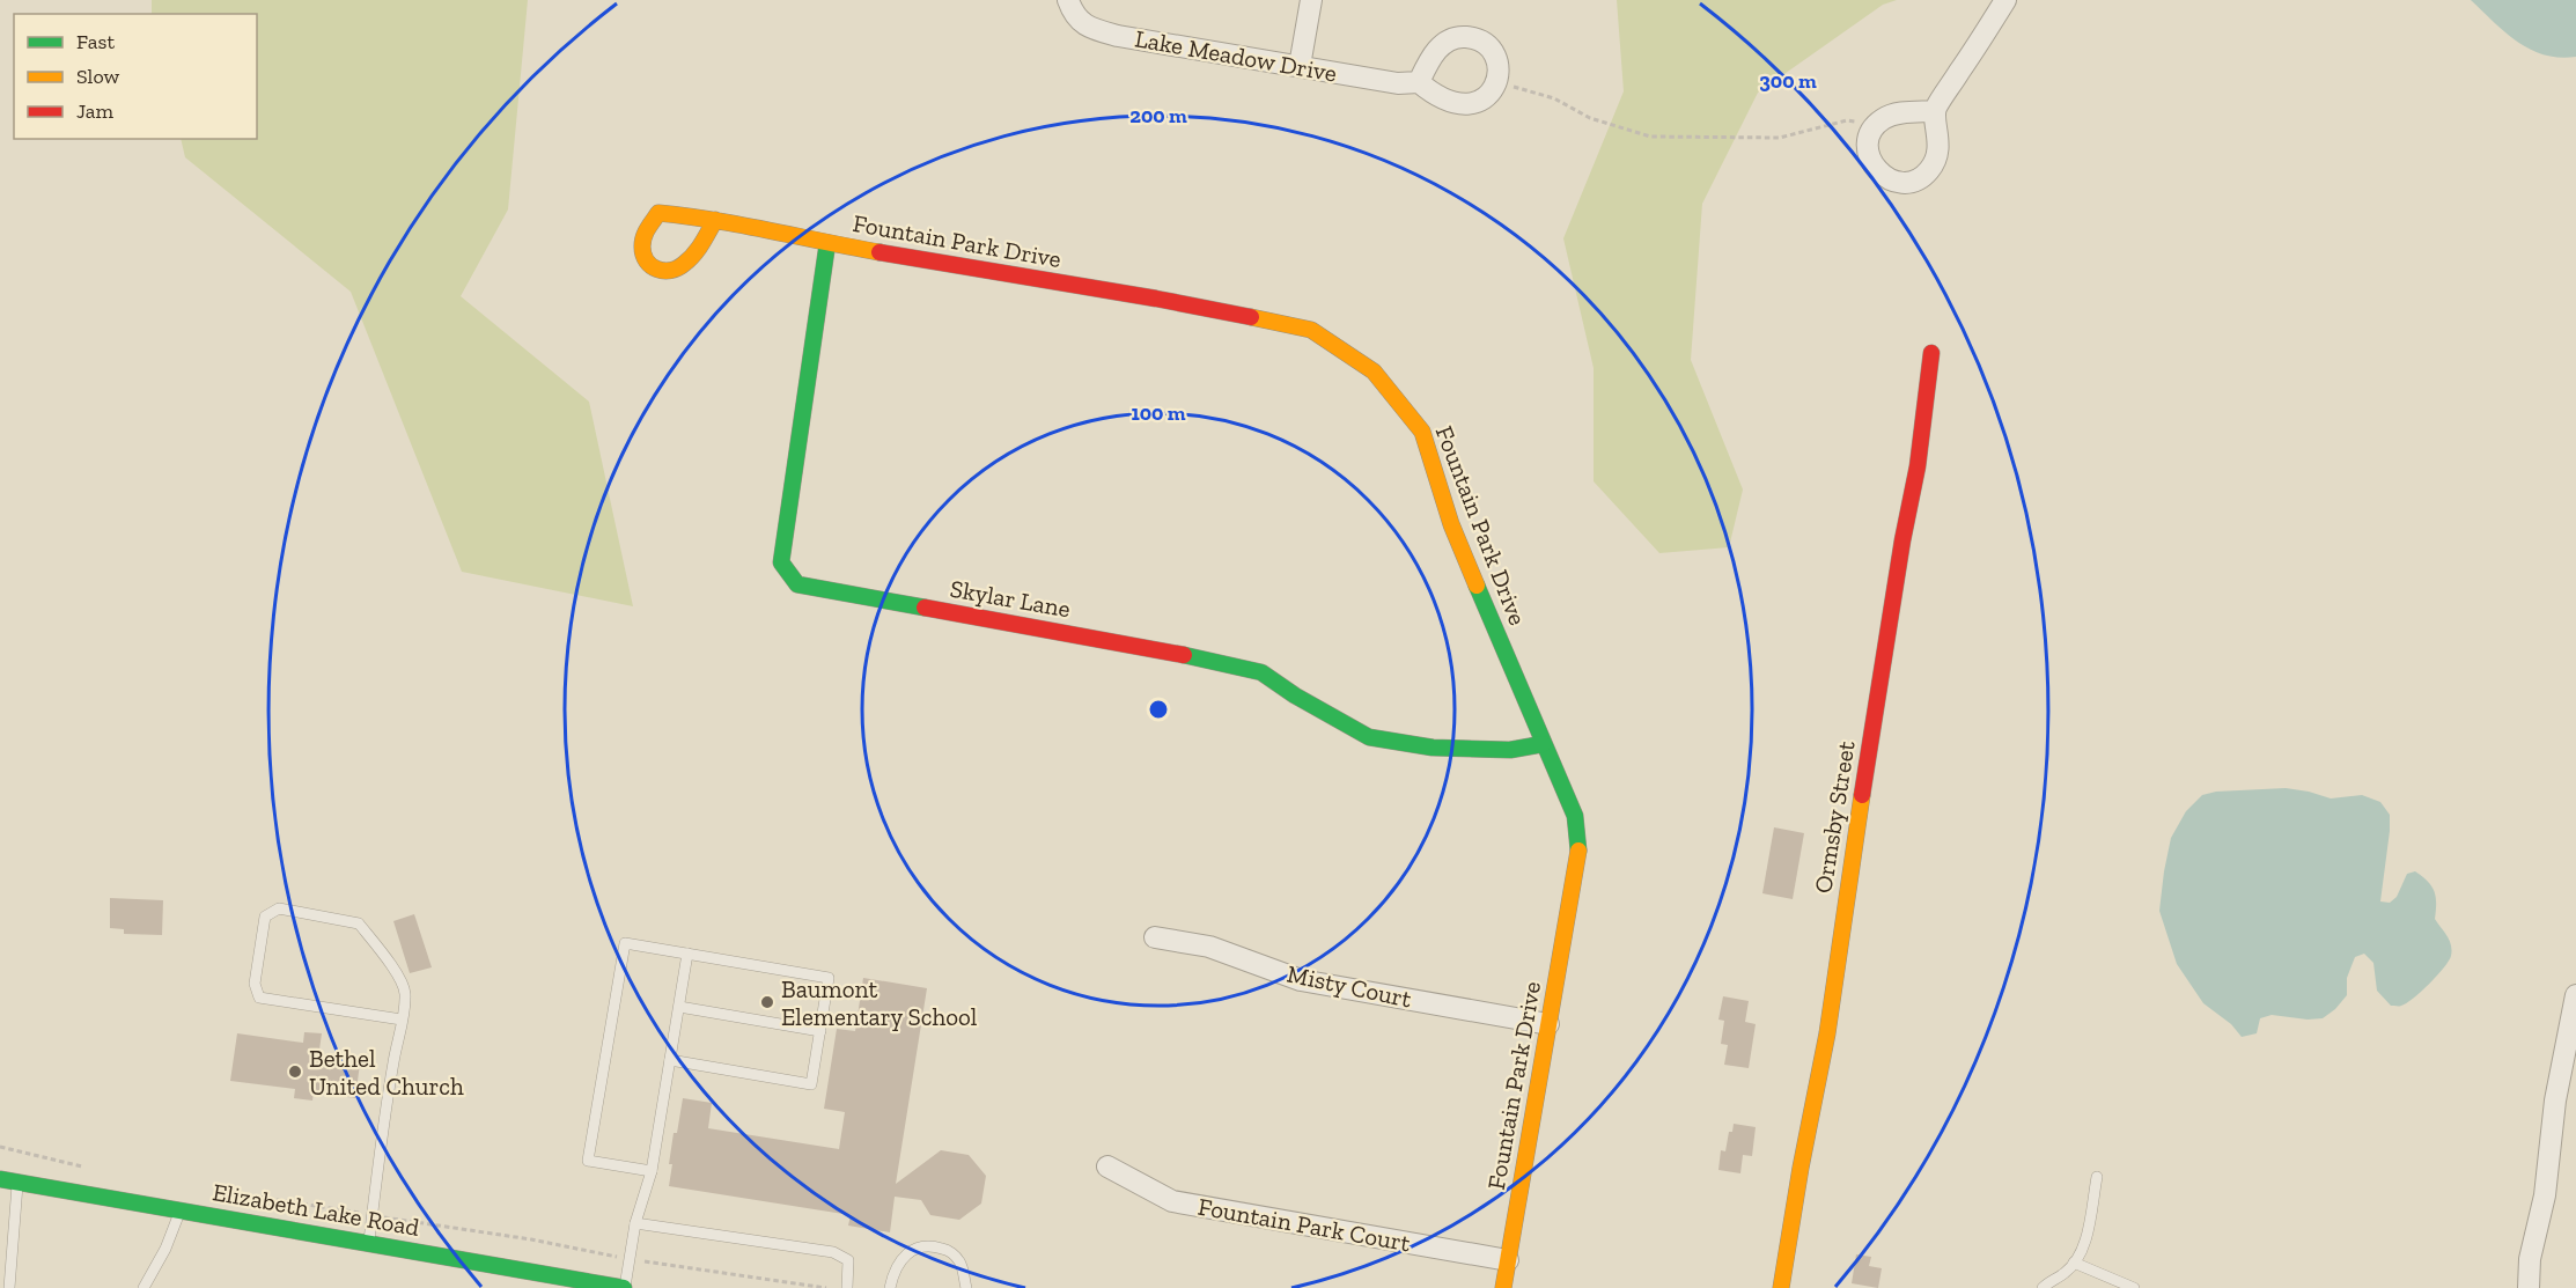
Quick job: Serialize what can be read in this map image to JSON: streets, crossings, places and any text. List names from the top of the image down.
{
  "streets": {
    "street": [
      "Lake Meadow Drive",
      "Fountain Park Drive",
      "Skylar Lane",
      "Ormsby Street",
      "Misty Court",
      "Elizabeth Lake Road",
      "Fountain Park Court"
    ]
  },
  "crossings": [
    ["Fountain Park Drive", "Skylar Lane"],
    ["Fountain Park Drive", "Misty Court"],
    ["Fountain Park Drive", "Fountain Park Court"]
  ],
  "places": ["Baumont Elementary School", "Bethel United Church"],
  "legend": ["Fast", "Slow", "Jam"],
  "rings": ["300 m", "200 m", "100 m"]
}
